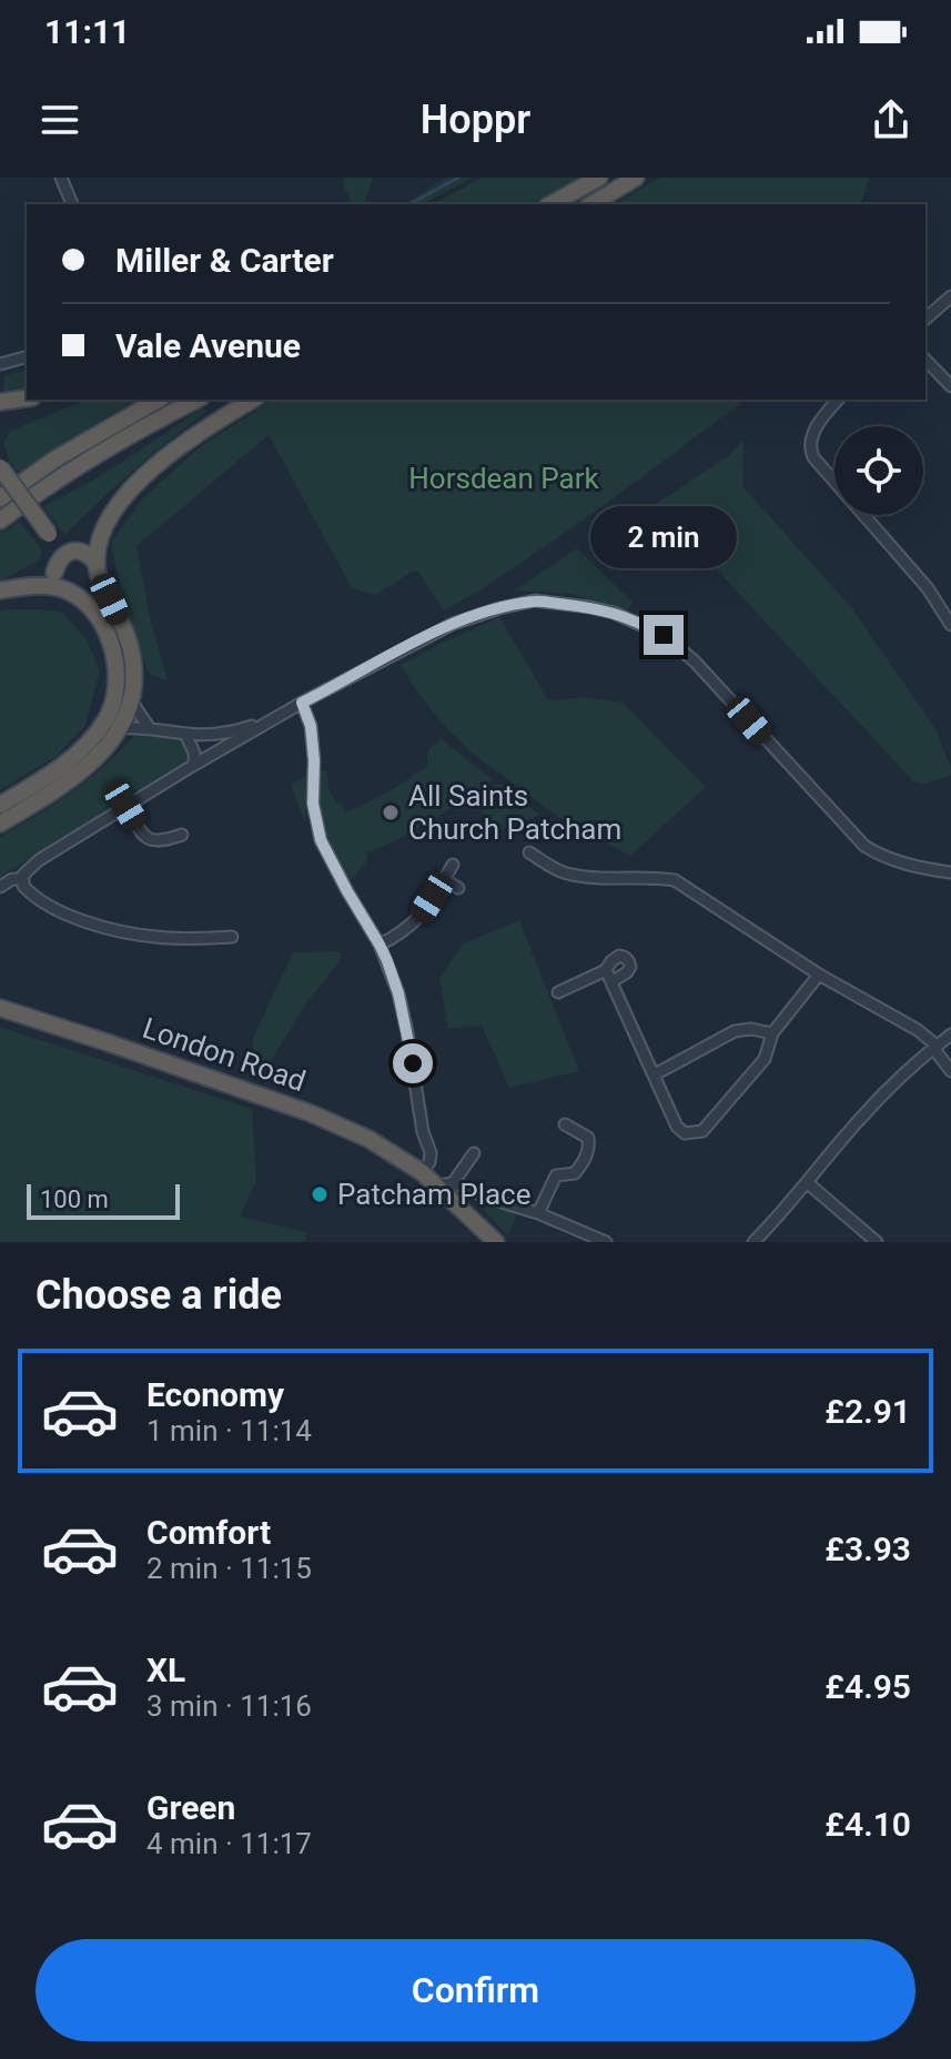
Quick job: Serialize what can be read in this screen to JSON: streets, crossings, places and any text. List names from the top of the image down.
{
  "streets": {
    "highway": ["London Road"]
  },
  "parks": ["Horsdean Park"],
  "places": ["All Saints Church Patcham", "Patcham Place"],
  "scale_bar": "100 m",
  "page": {
    "status": "11:11",
    "header": "Hoppr",
    "banner": ["Miller & Carter", "Vale Avenue"],
    "bubble": "2 min",
    "scale": "100 m",
    "heading": "Choose a ride",
    "list": [
      {
        "name": "Economy",
        "note": "1 min · 11:14",
        "value": "£2.91"
      },
      {
        "name": "Comfort",
        "note": "2 min · 11:15",
        "value": "£3.93"
      },
      {
        "name": "XL",
        "note": "3 min · 11:16",
        "value": "£4.95"
      },
      {
        "name": "Green",
        "note": "4 min · 11:17",
        "value": "£4.10"
      }
    ],
    "buttons": "Confirm"
  }
}
